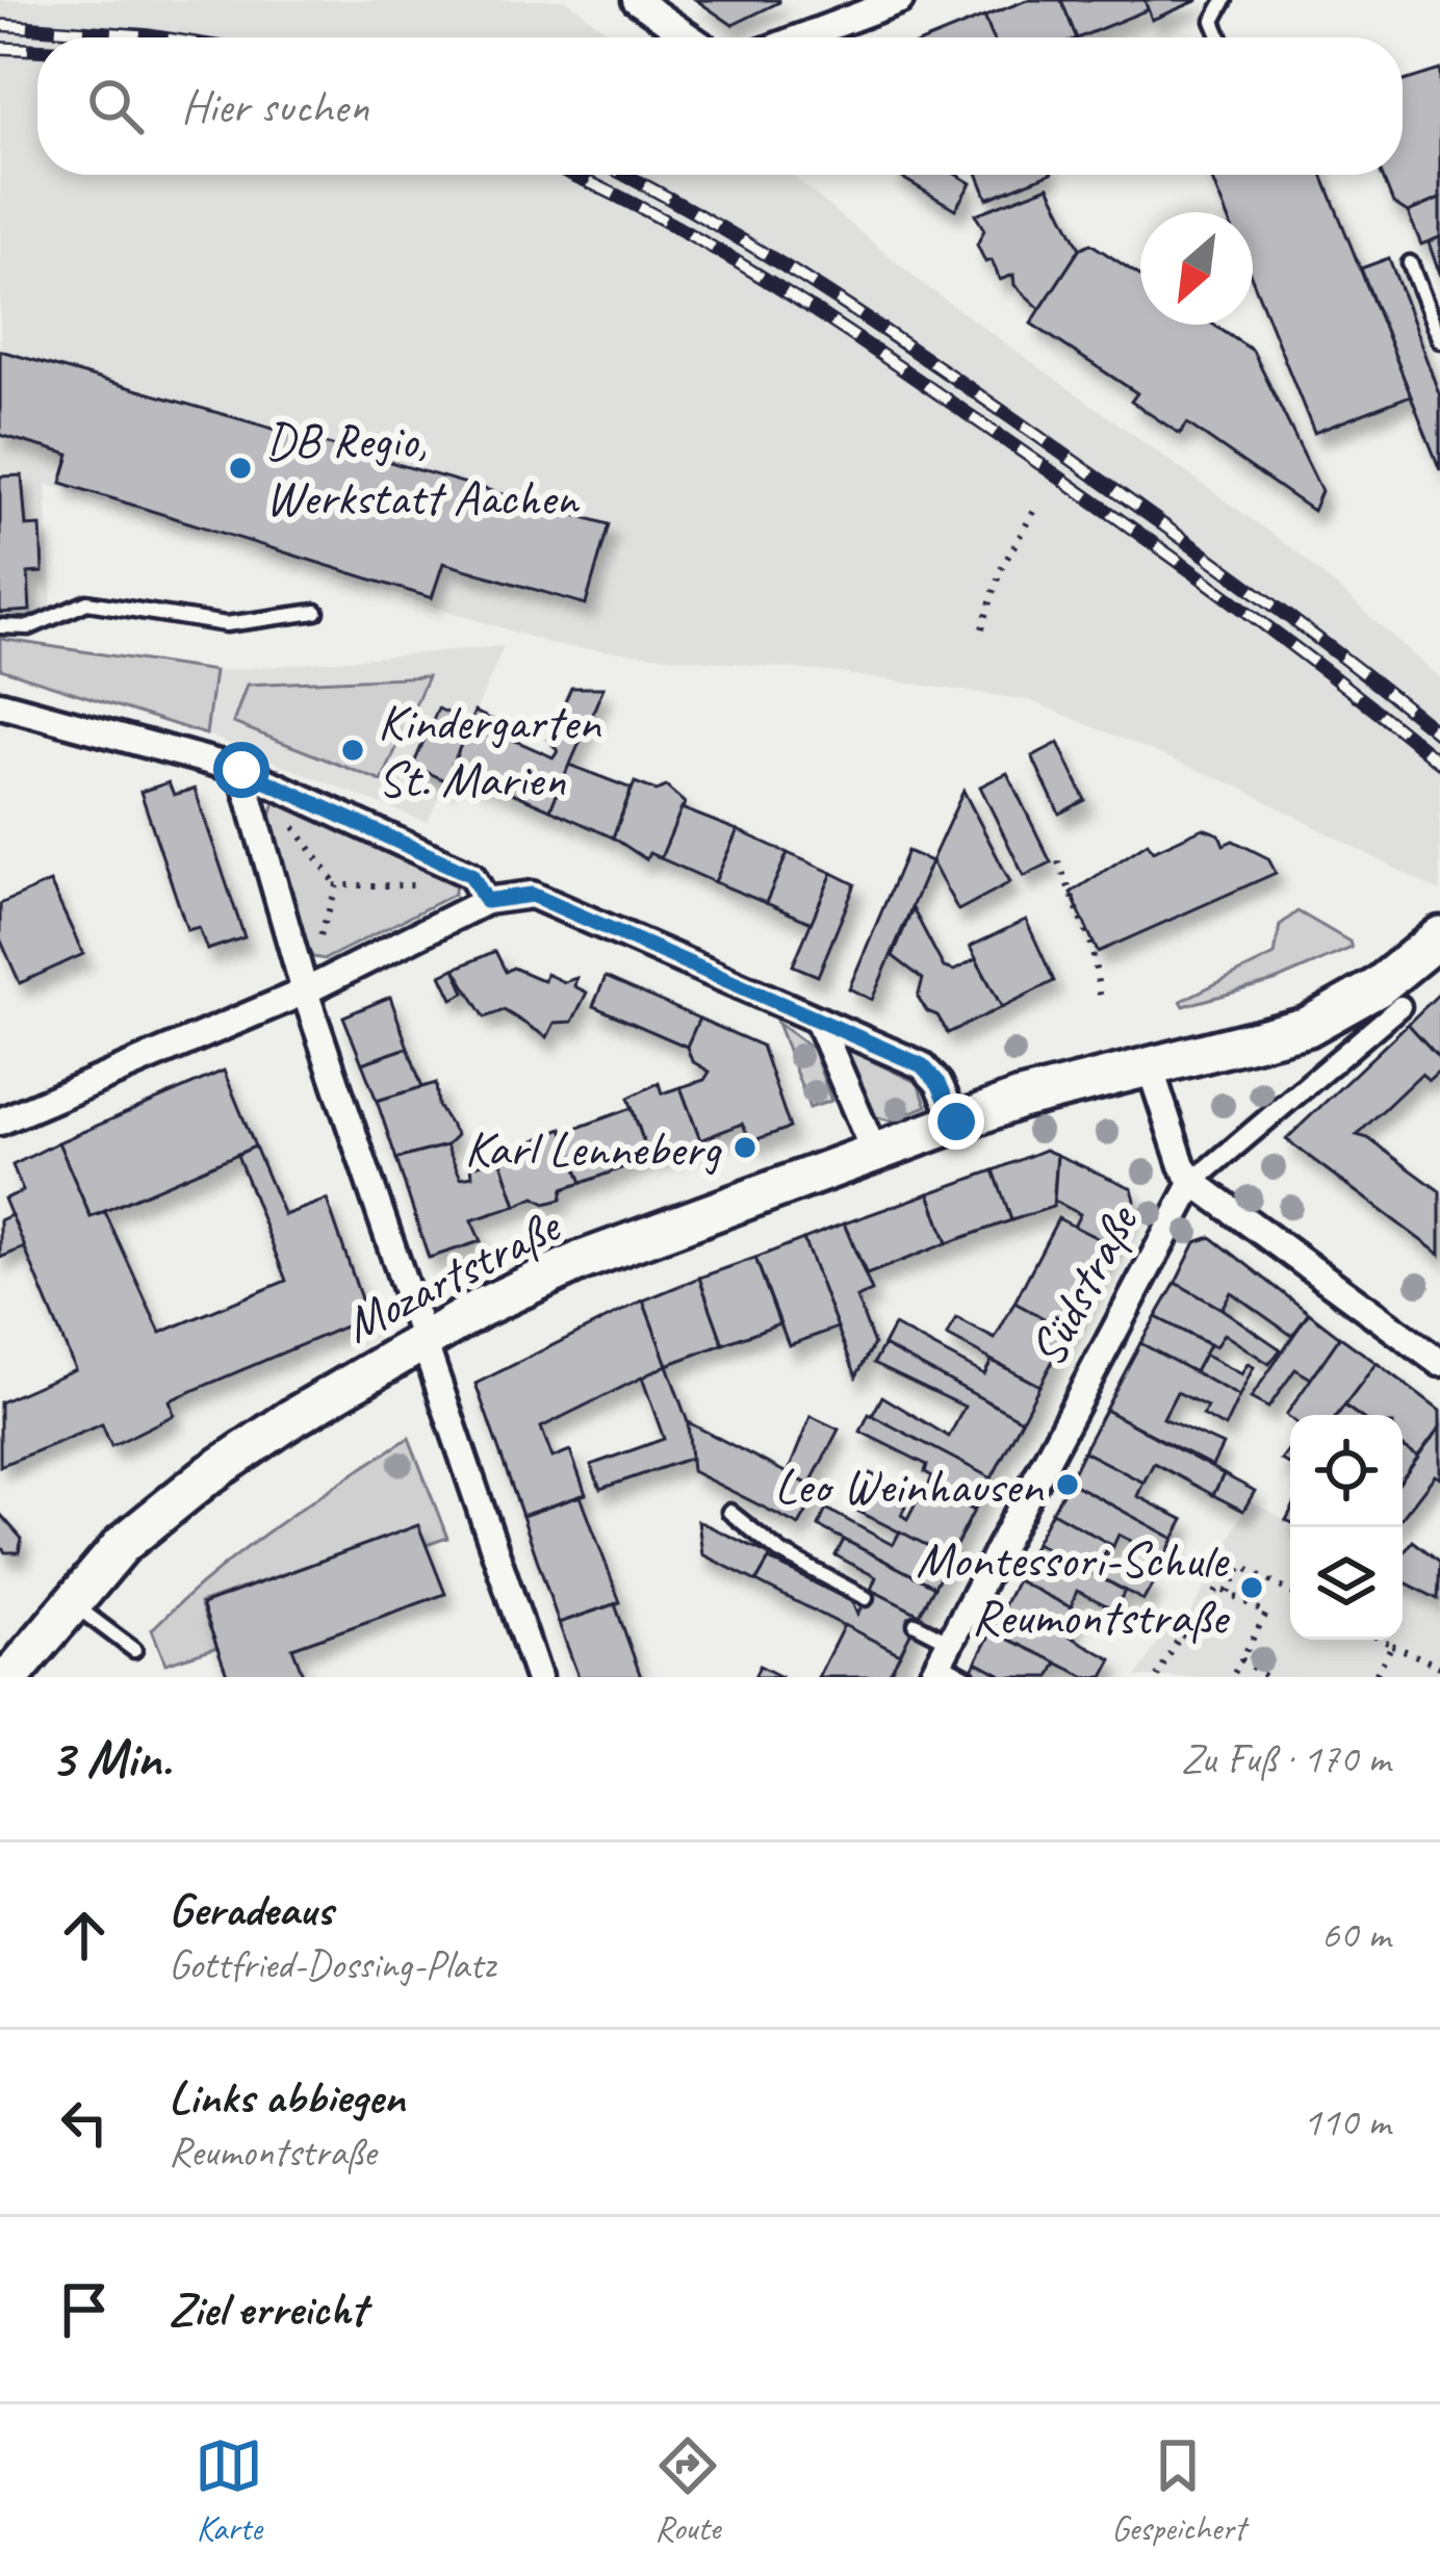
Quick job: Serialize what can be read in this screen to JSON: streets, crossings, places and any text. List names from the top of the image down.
{
  "streets": {
    "main road": ["Mozartstraße", "Südstraße"]
  },
  "crossings": [
    ["Mozartstraße", "Südstraße"]
  ],
  "places": [
    "DB Regio, Werkstatt Aachen",
    "Kindergarten St. Marien",
    "Karl Lenneberg",
    "Leo Weinhausen",
    "Montessori-Schule Reumontstraße"
  ],
  "north": "bottom left",
  "page": {
    "search": "Hier suchen",
    "heading": ["3 Min.", "Zu Fuß · 170 m"],
    "list": [
      ["Geradeaus", "Gottfried-Dossing-Platz", "60 m"],
      ["Links abbiegen", "Reumontstraße", "110 m"],
      "Ziel erreicht"
    ],
    "nav": ["Karte", "Route", "Gespeichert"]
  }
}
